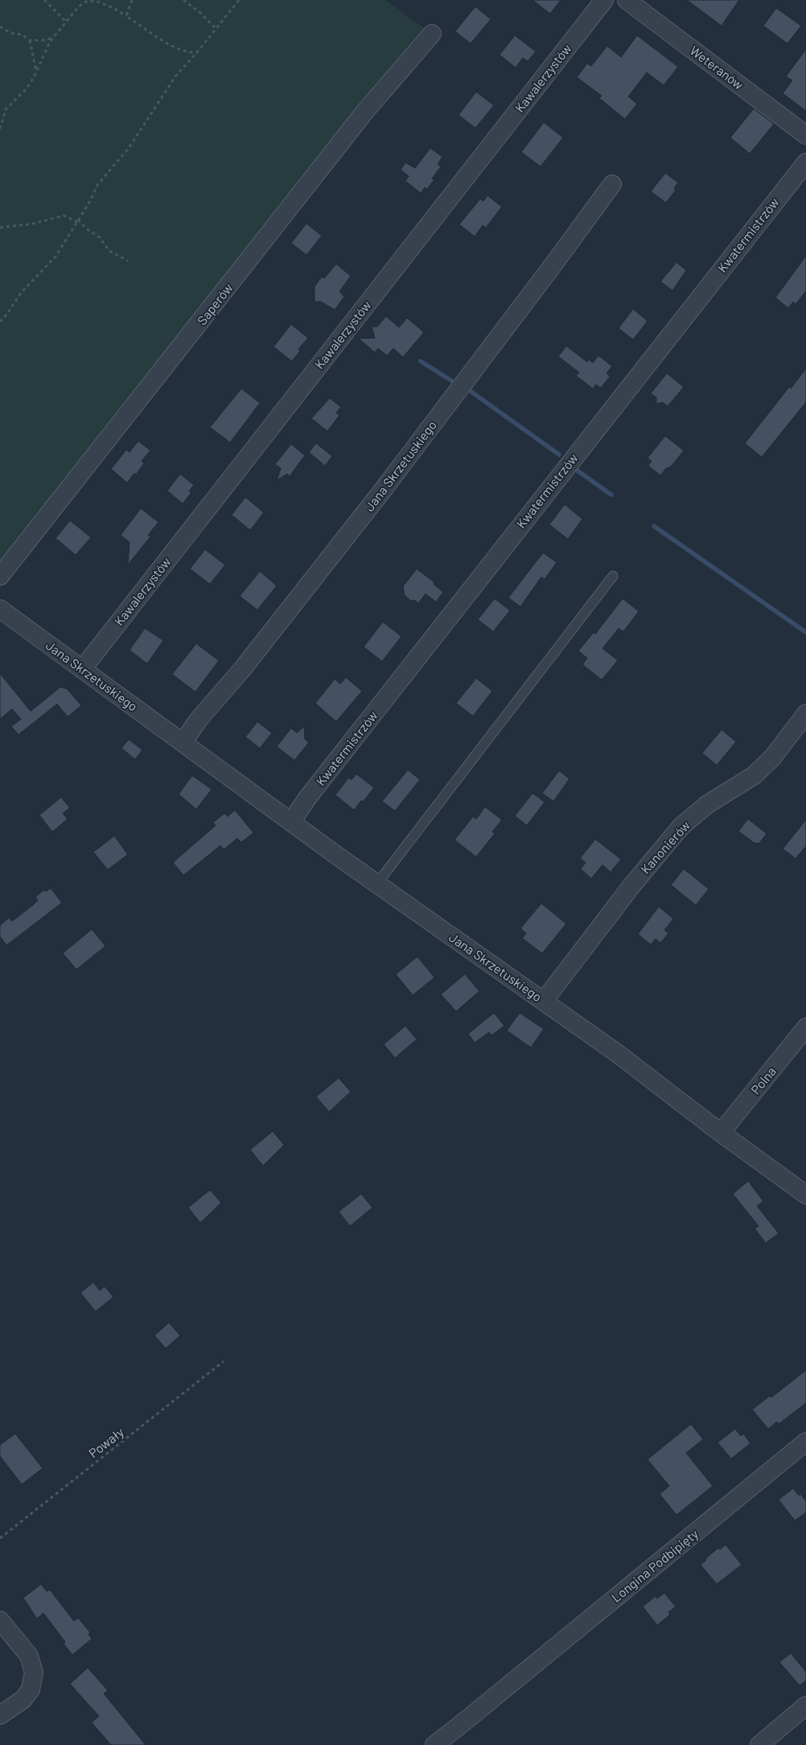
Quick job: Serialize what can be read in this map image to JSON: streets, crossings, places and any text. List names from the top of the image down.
{
  "streets": {
    "street": [
      "Weteranów",
      "Kawalerzystów",
      "Kwatermistrzów",
      "Saperów",
      "Jana Skrzetuskiego",
      "Kanonierów",
      "Polna",
      "Longina Podbipięty"
    ],
    "path": ["Powały"]
  },
  "crossings": [
    ["Kawalerzystów", "Jana Skrzetuskiego"],
    ["Kwatermistrzów", "Jana Skrzetuskiego"],
    ["Jana Skrzetuskiego", "Kanonierów"],
    ["Jana Skrzetuskiego", "Polna"]
  ]
}
